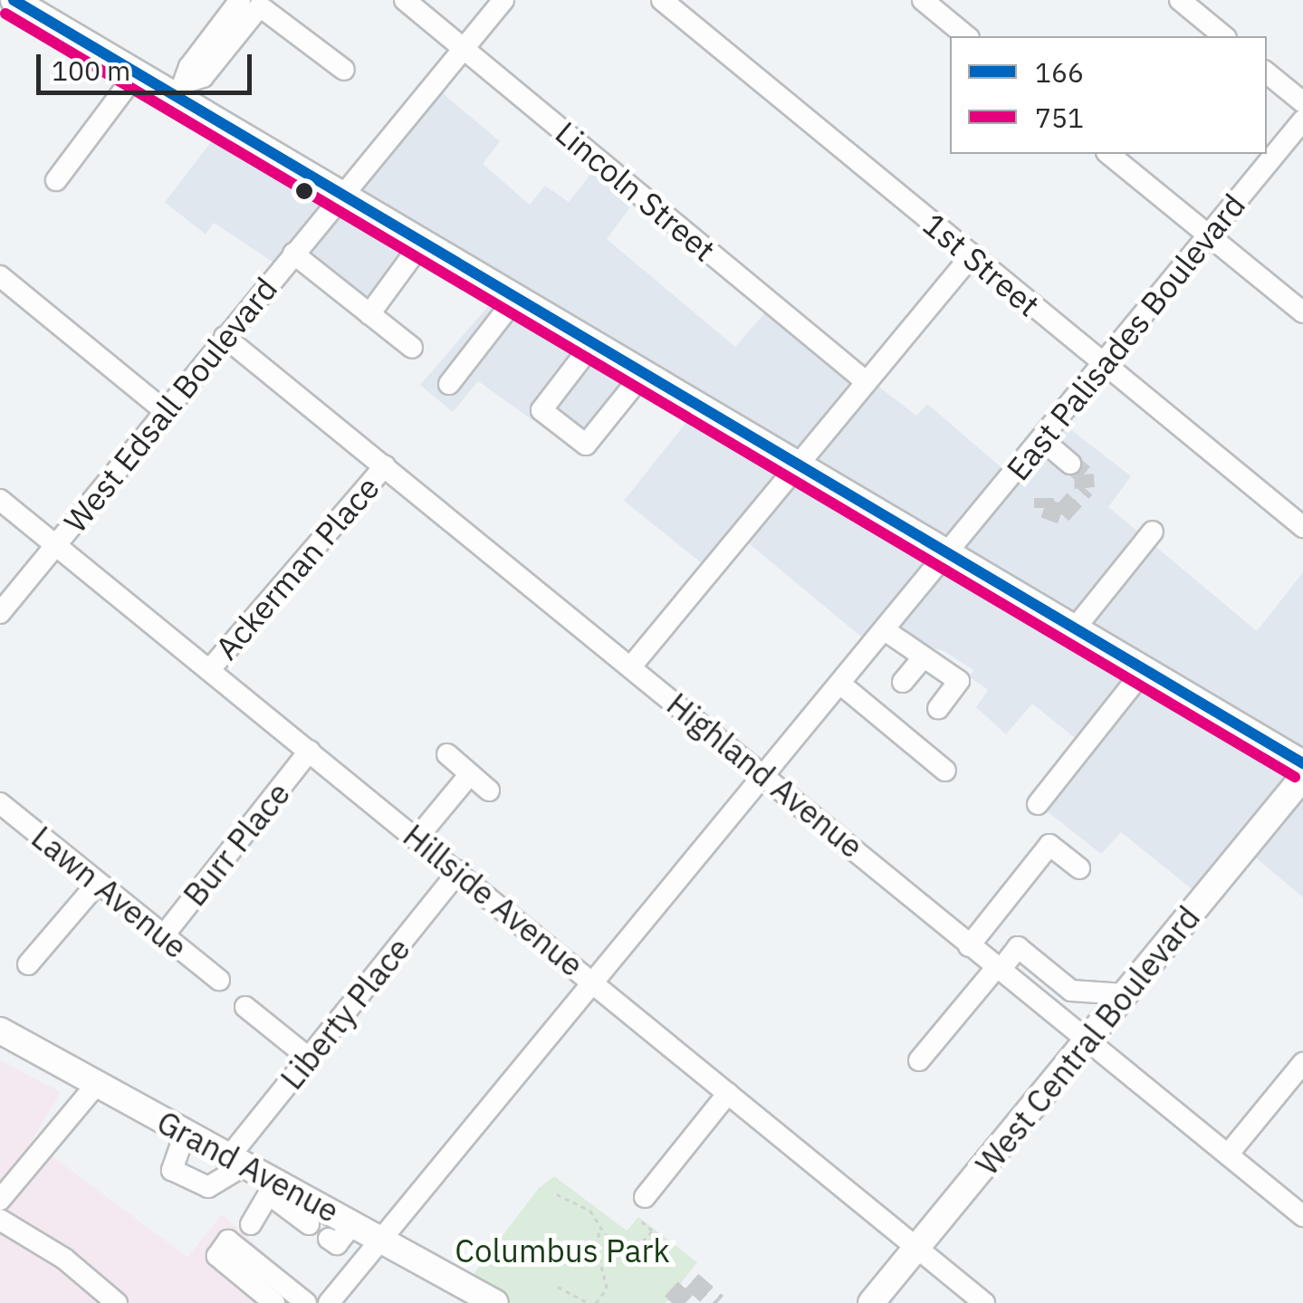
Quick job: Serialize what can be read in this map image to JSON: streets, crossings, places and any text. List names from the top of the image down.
{
  "streets": {
    "main road": ["West Central Boulevard", "Grand Avenue"],
    "street": [
      "Lincoln Street",
      "1st Street",
      "East Palisades Boulevard",
      "West Edsall Boulevard",
      "Ackerman Place",
      "Highland Avenue",
      "Burr Place",
      "Lawn Avenue",
      "Hillside Avenue",
      "Liberty Place"
    ]
  },
  "crossings": [
    ["Lincoln Street", "West Edsall Boulevard"],
    ["1st Street", "East Palisades Boulevard"],
    ["East Palisades Boulevard", "Highland Avenue"],
    ["East Palisades Boulevard", "Hillside Avenue"],
    ["East Palisades Boulevard", "Grand Avenue"],
    ["West Edsall Boulevard", "Highland Avenue"],
    ["West Edsall Boulevard", "Hillside Avenue"],
    ["Ackerman Place", "Highland Avenue"],
    ["Ackerman Place", "Hillside Avenue"],
    ["Highland Avenue", "West Central Boulevard"],
    ["Burr Place", "Lawn Avenue"],
    ["Burr Place", "Hillside Avenue"],
    ["Hillside Avenue", "Liberty Place"],
    ["Hillside Avenue", "West Central Boulevard"],
    ["Liberty Place", "Grand Avenue"]
  ],
  "parks": ["Columbus Park"],
  "lines": ["transit line 166", "transit line 751"],
  "legend": ["166", "751"],
  "scale_bar": "100 m"
}
